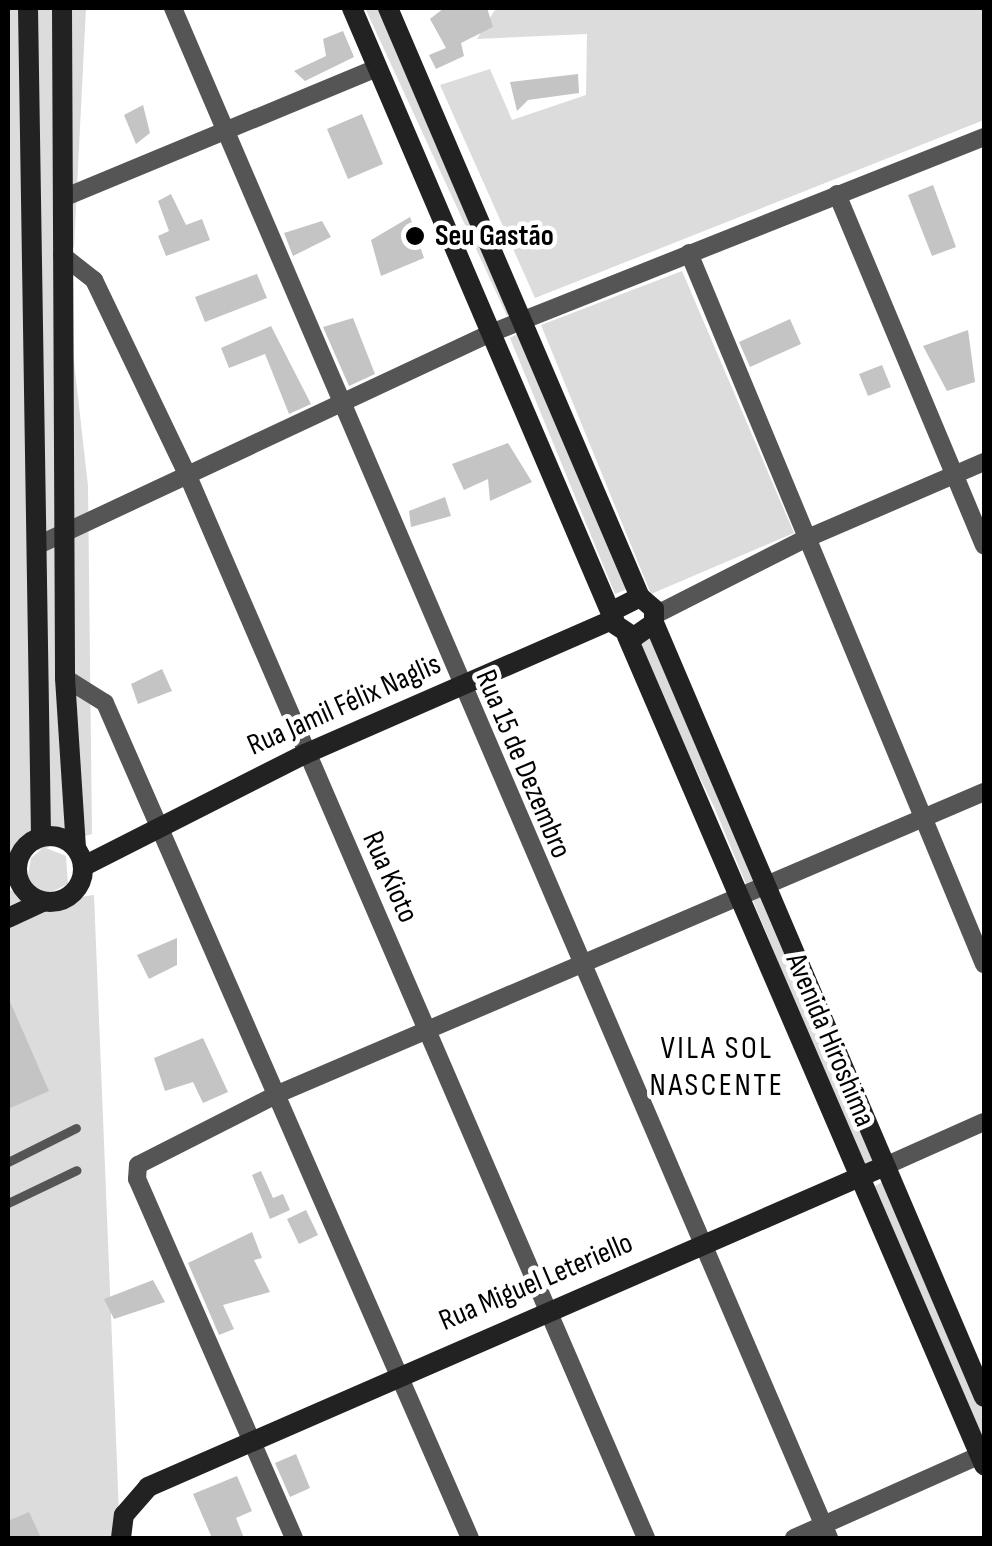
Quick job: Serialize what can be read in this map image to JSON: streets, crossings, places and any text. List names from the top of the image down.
{
  "streets": {
    "main road": ["Rua Jamil Félix Naglis", "Avenida Hiroshima", "Rua Miguel Leteriello"],
    "street": ["Rua 15 de Dezembro", "Rua Kioto"]
  },
  "crossings": [
    ["Rua Jamil Félix Naglis", "Rua 15 de Dezembro"],
    ["Rua Jamil Félix Naglis", "Rua Kioto"],
    ["Rua Jamil Félix Naglis", "Avenida Hiroshima"],
    ["Rua 15 de Dezembro", "Rua Miguel Leteriello"],
    ["Rua Kioto", "Rua Miguel Leteriello"],
    ["Avenida Hiroshima", "Rua Miguel Leteriello"]
  ],
  "districts": ["VILA SOL NASCENTE"],
  "places": ["Seu Gastão"]
}
